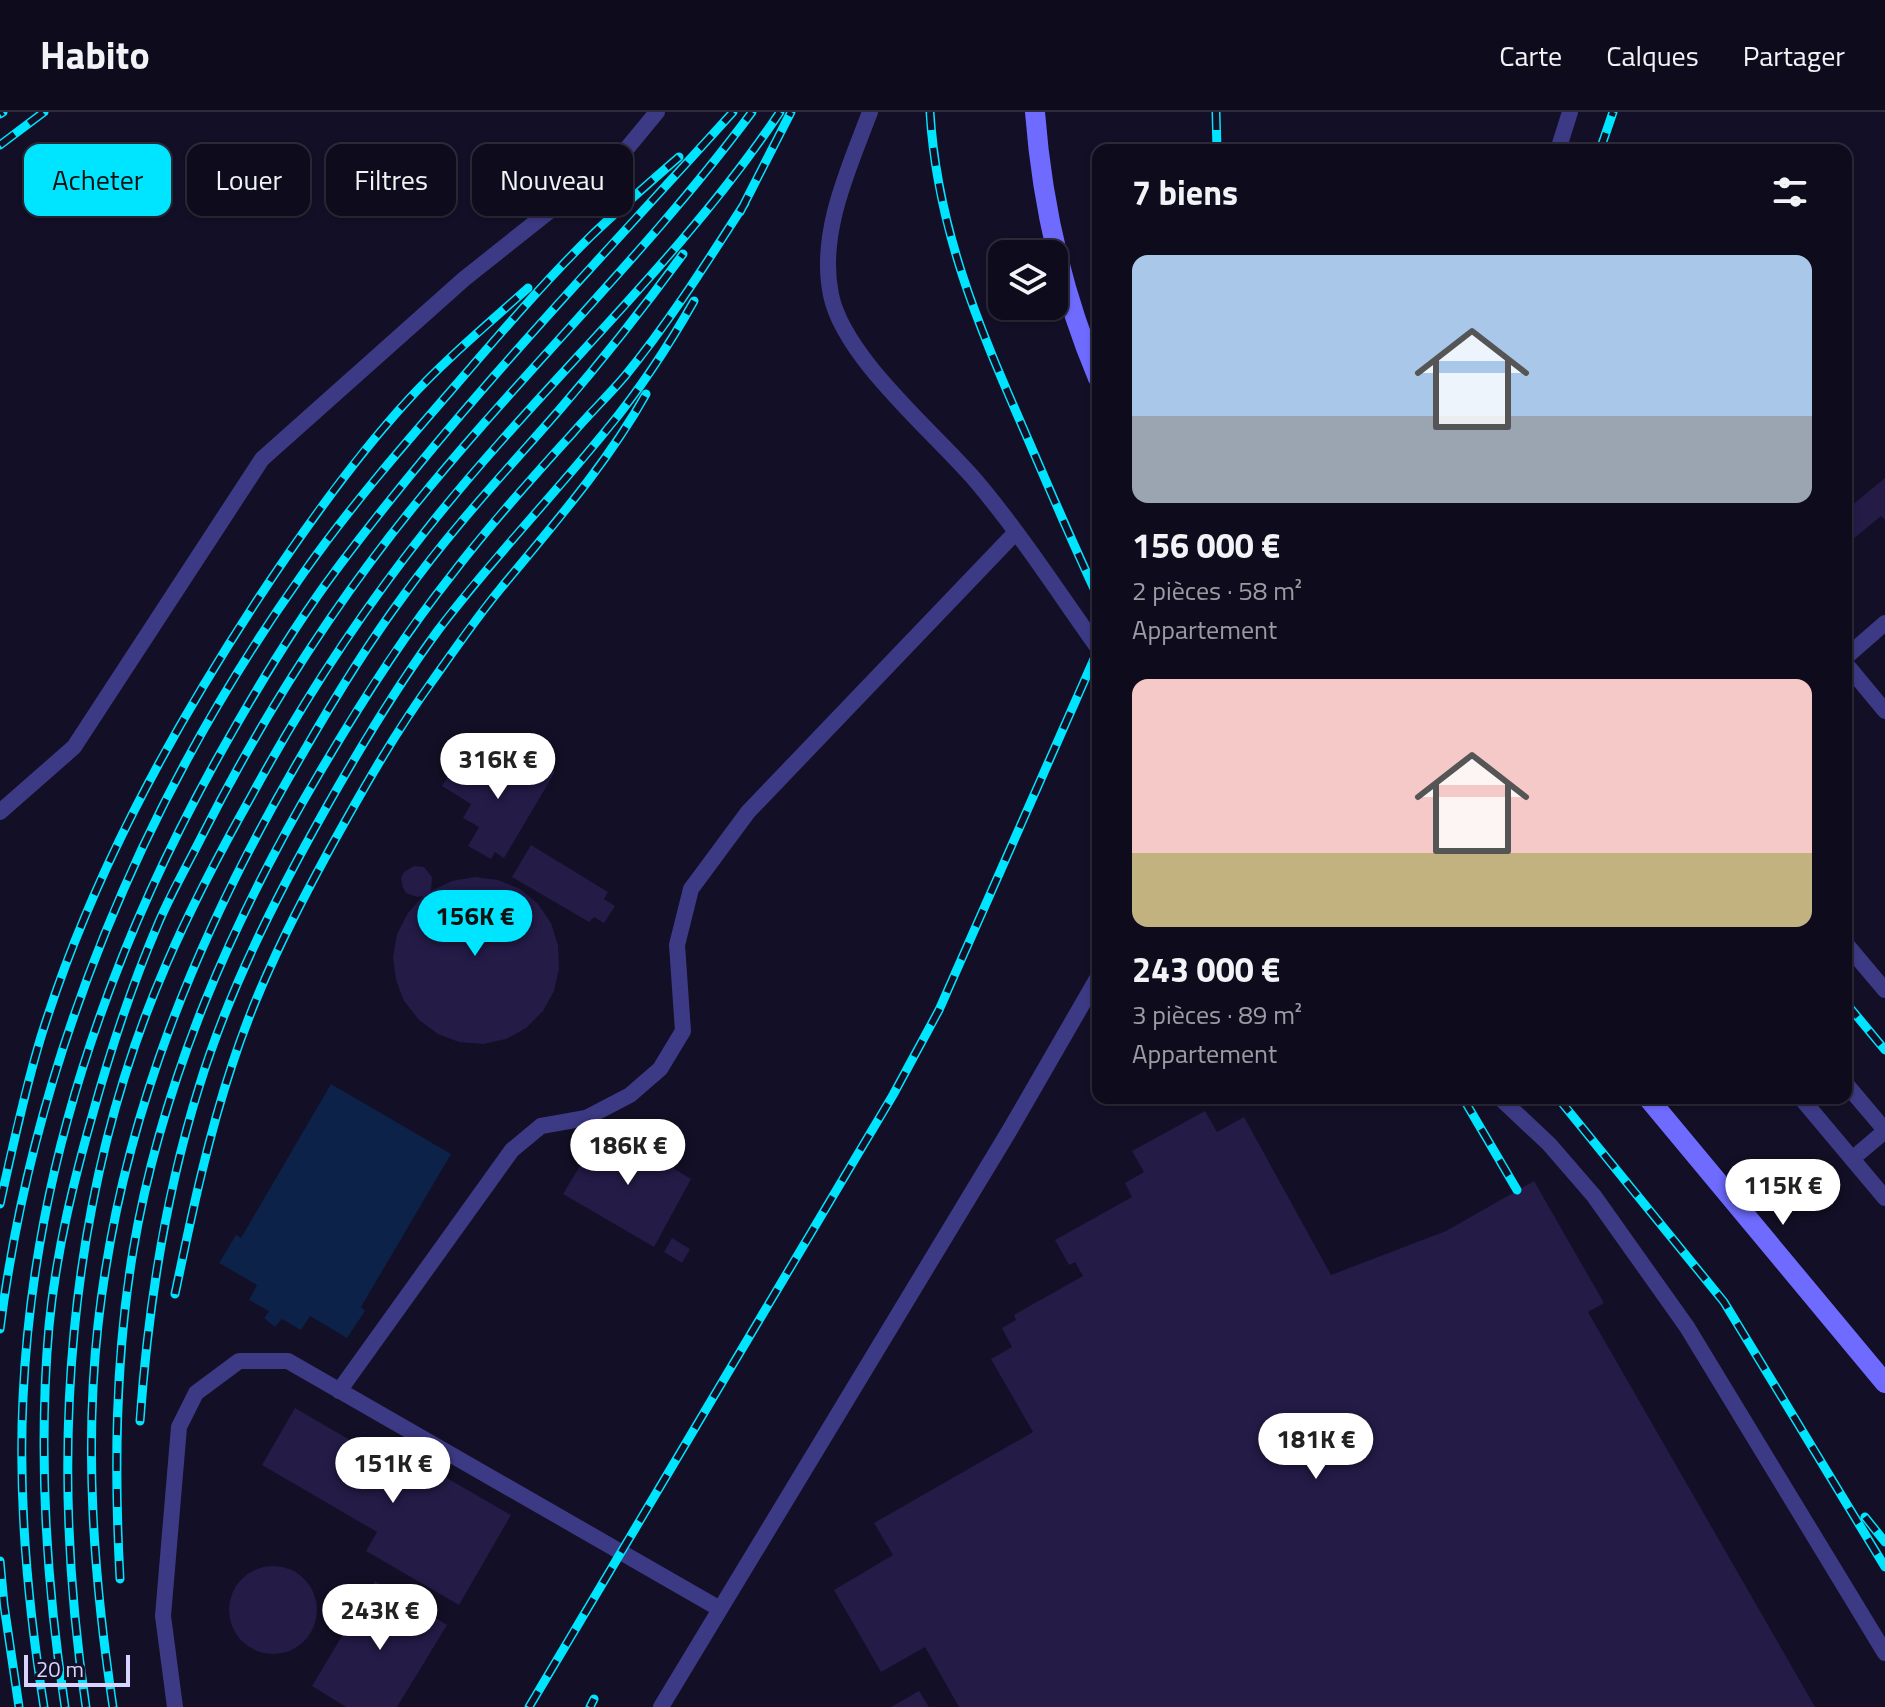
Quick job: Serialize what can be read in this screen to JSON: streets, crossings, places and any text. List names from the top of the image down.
{
  "scale_bar": "20 m",
  "page": {
    "header": "Habito",
    "nav": ["Carte", "Calques", "Partager"],
    "chip": [
      "Acheter",
      "Louer",
      "Filtres",
      "Nouveau"
    ],
    "heading": "7 biens",
    "list": [
      {
        "name": "156 000 €",
        "note": "2 pièces · 58 m² · Appartement"
      },
      {
        "name": "243 000 €",
        "note": "3 pièces · 89 m² · Appartement"
      }
    ],
    "price": [
      "316K €",
      "156K €",
      "186K €",
      "115K €",
      "181K €",
      "151K €",
      "243K €"
    ],
    "scale": "20 m"
  }
}
